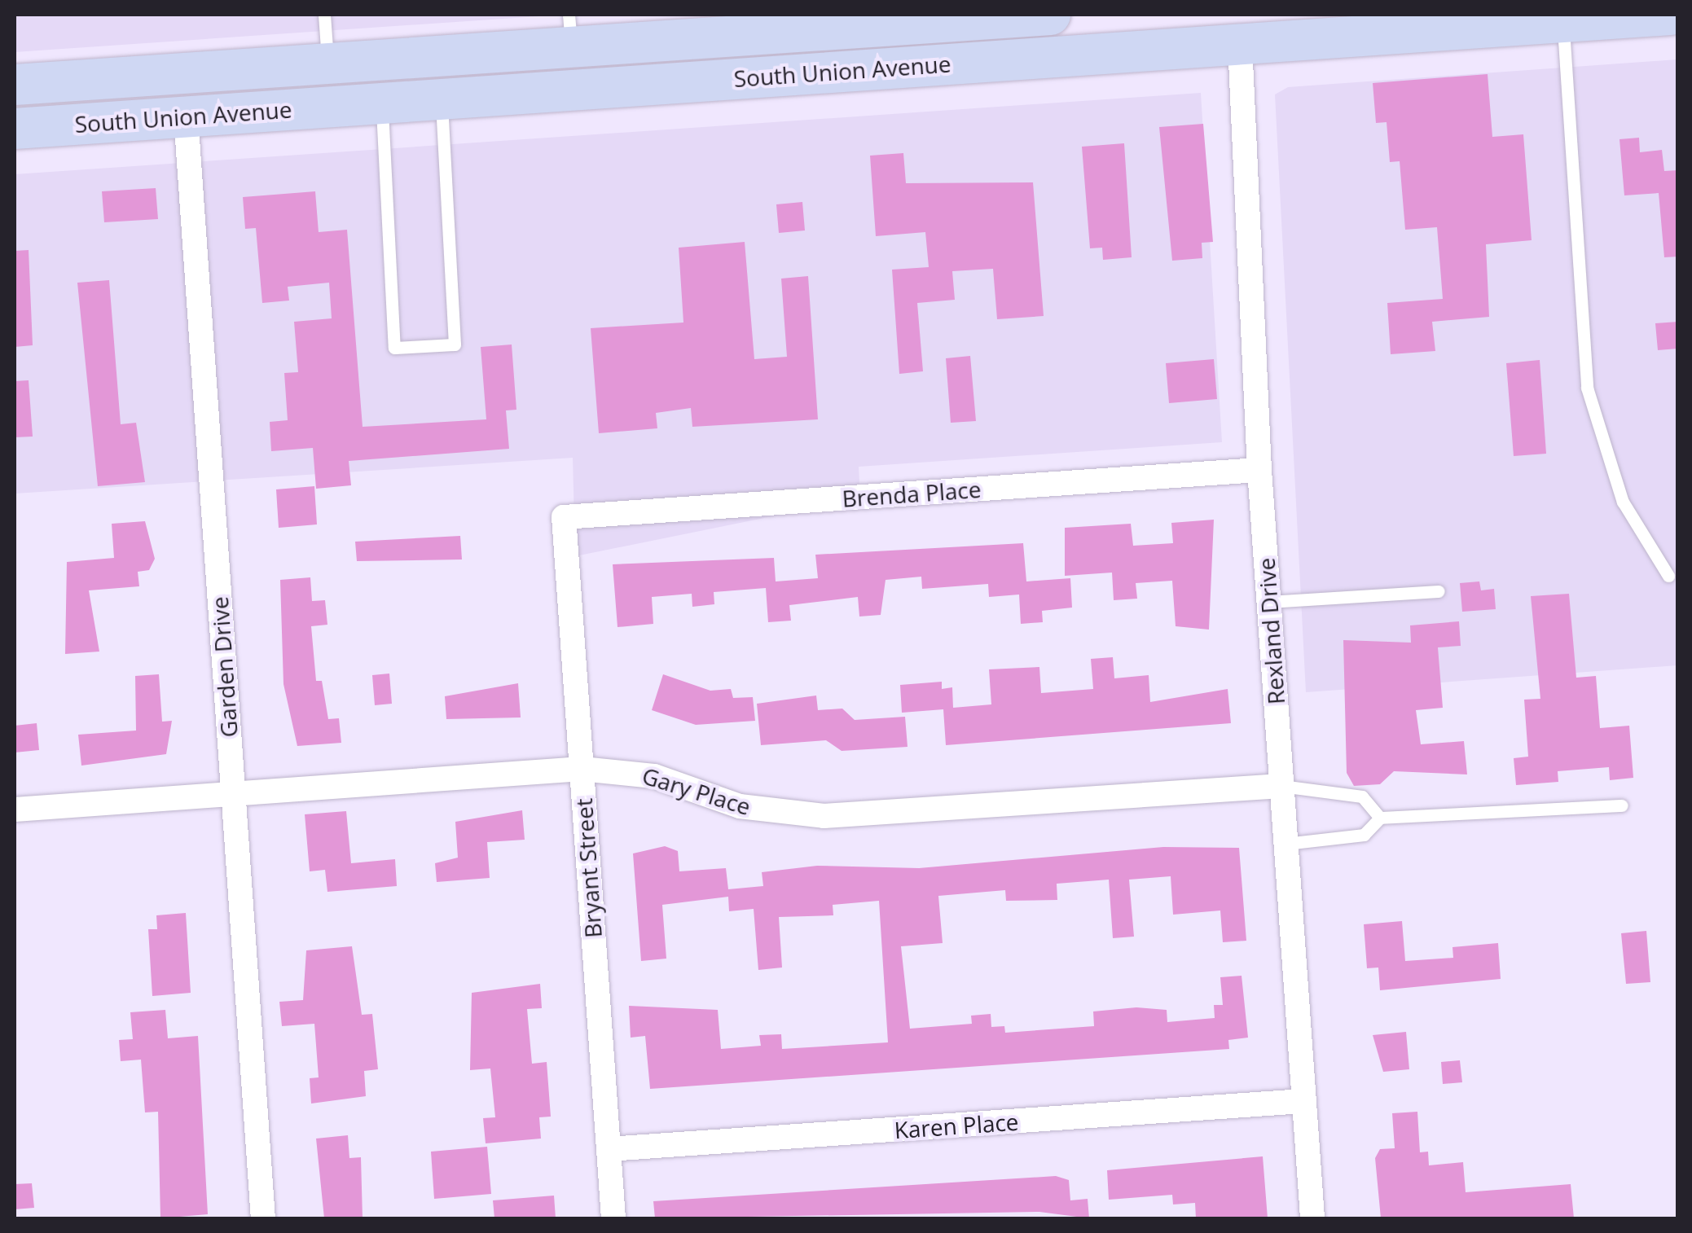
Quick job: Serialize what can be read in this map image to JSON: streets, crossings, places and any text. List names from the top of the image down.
{
  "streets": {
    "main road": ["South Union Avenue"],
    "street": [
      "Brenda Place",
      "Rexland Drive",
      "Garden Drive",
      "Gary Place",
      "Bryant Street",
      "Karen Place"
    ]
  },
  "crossings": [
    ["South Union Avenue", "Rexland Drive"],
    ["South Union Avenue", "Garden Drive"],
    ["Brenda Place", "Rexland Drive"],
    ["Brenda Place", "Bryant Street"],
    ["Rexland Drive", "Gary Place"],
    ["Rexland Drive", "Karen Place"],
    ["Garden Drive", "Gary Place"],
    ["Gary Place", "Bryant Street"],
    ["Bryant Street", "Karen Place"]
  ]
}
